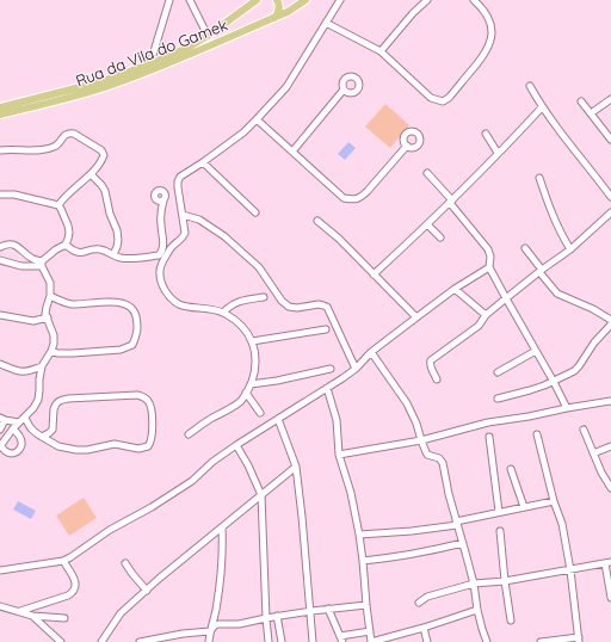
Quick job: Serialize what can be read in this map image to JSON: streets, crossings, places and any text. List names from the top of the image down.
{
  "streets": {
    "main road": ["Rua da Vila do Gamek"]
  }
}
